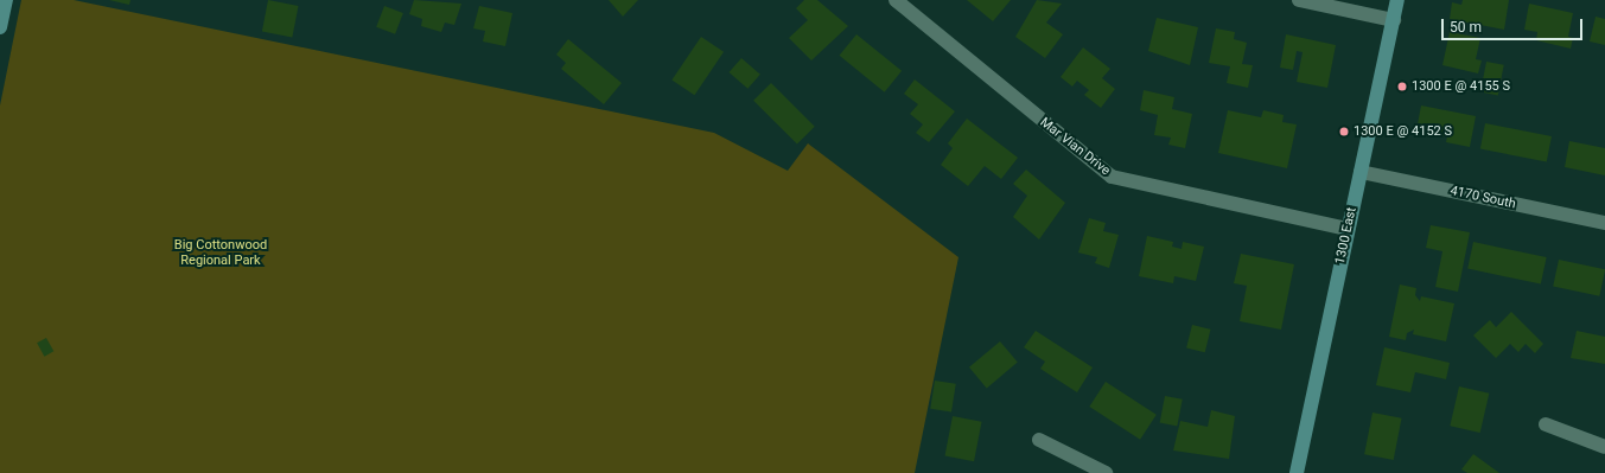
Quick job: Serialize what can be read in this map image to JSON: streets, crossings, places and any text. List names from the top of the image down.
{
  "streets": {
    "main road": ["1300 East"],
    "street": ["Mar Vian Drive", "4170 South"]
  },
  "crossings": [
    ["Mar Vian Drive", "1300 East"],
    ["4170 South", "1300 East"]
  ],
  "parks": ["Big Cottonwood Regional Park"],
  "places": ["1300 E @ 4155 S", "1300 E @ 4152 S"],
  "scale_bar": "50 m"
}
